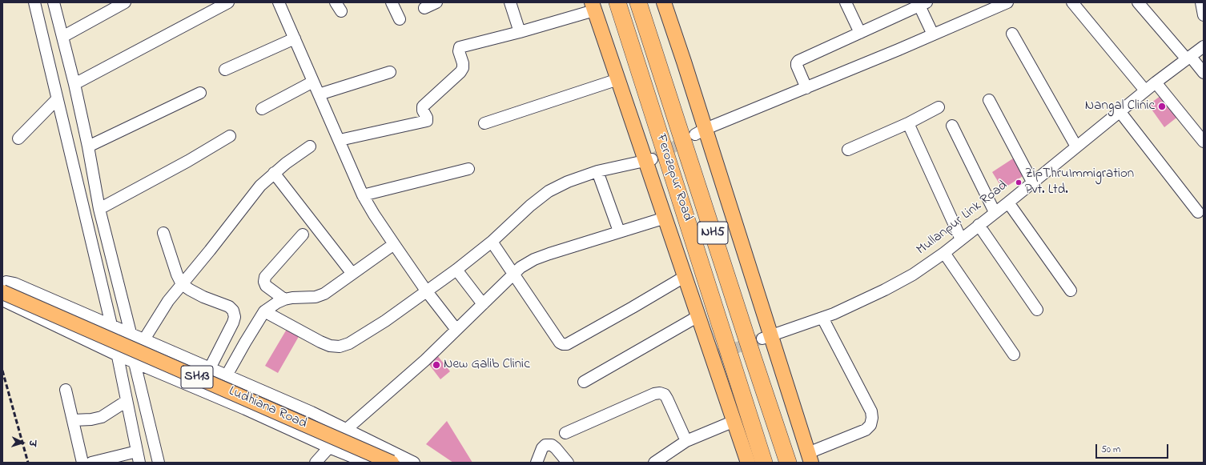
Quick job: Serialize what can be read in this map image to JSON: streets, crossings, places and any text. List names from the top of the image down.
{
  "streets": {
    "highway": ["Ferozepur Road", "NH5"],
    "main road": ["SH13", "Ludhiana Road"],
    "street": ["Mullanpur Link Road"]
  },
  "places": ["Nangal Clinic", "ZipThruImmigration Pvt. Ltd.", "New Galib Clinic"],
  "scale_bar": "50 m",
  "north": "right"
}
